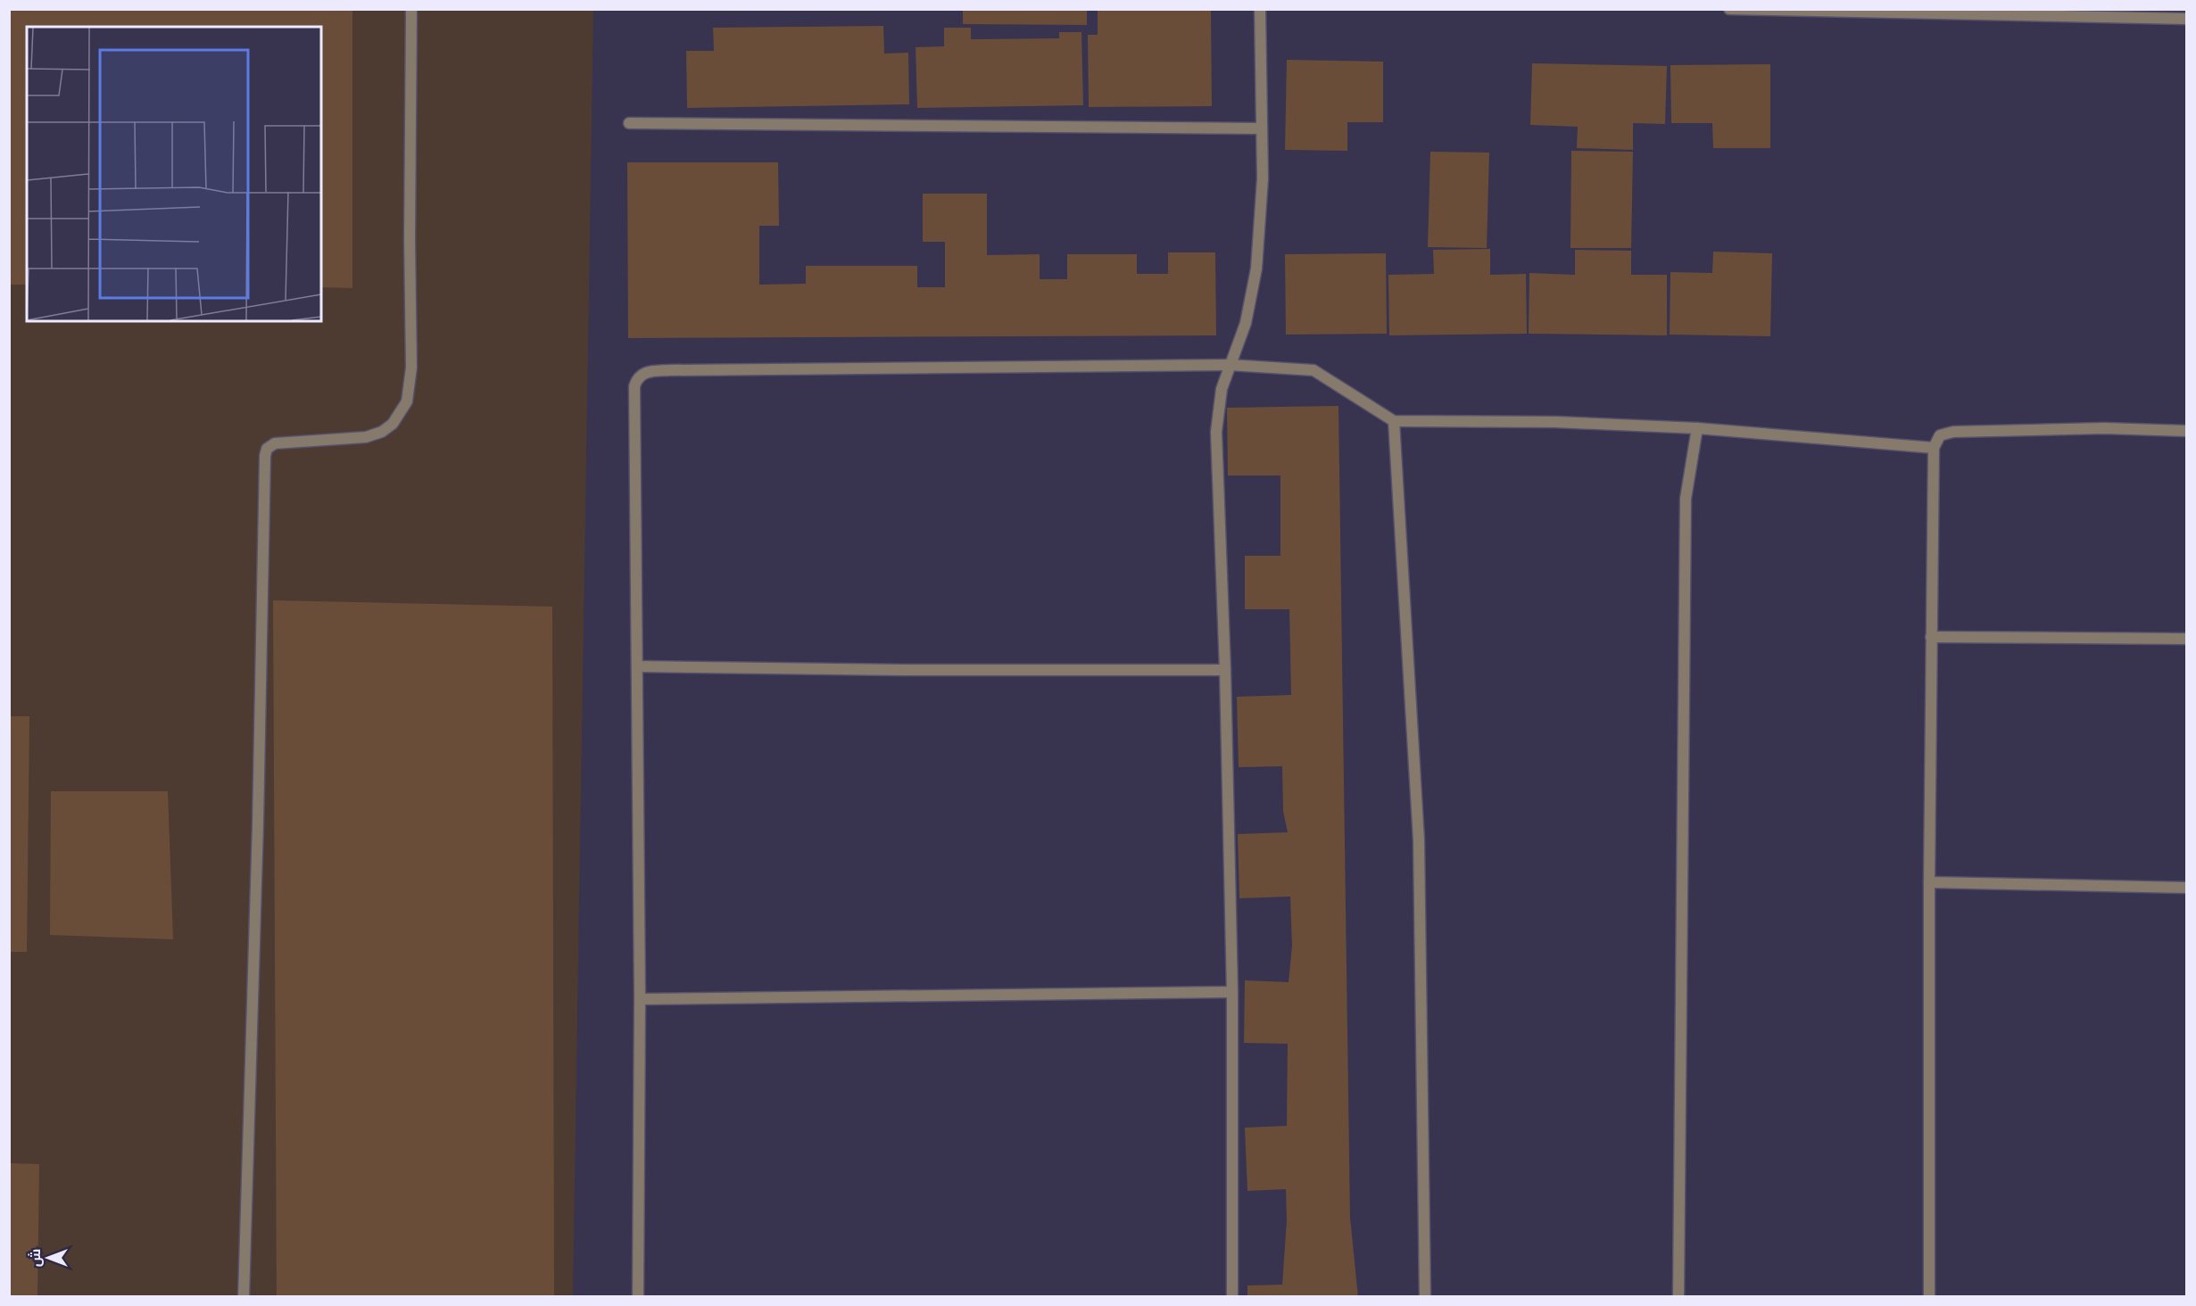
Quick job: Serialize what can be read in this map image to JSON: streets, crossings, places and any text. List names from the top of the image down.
{
  "north": "left"
}
